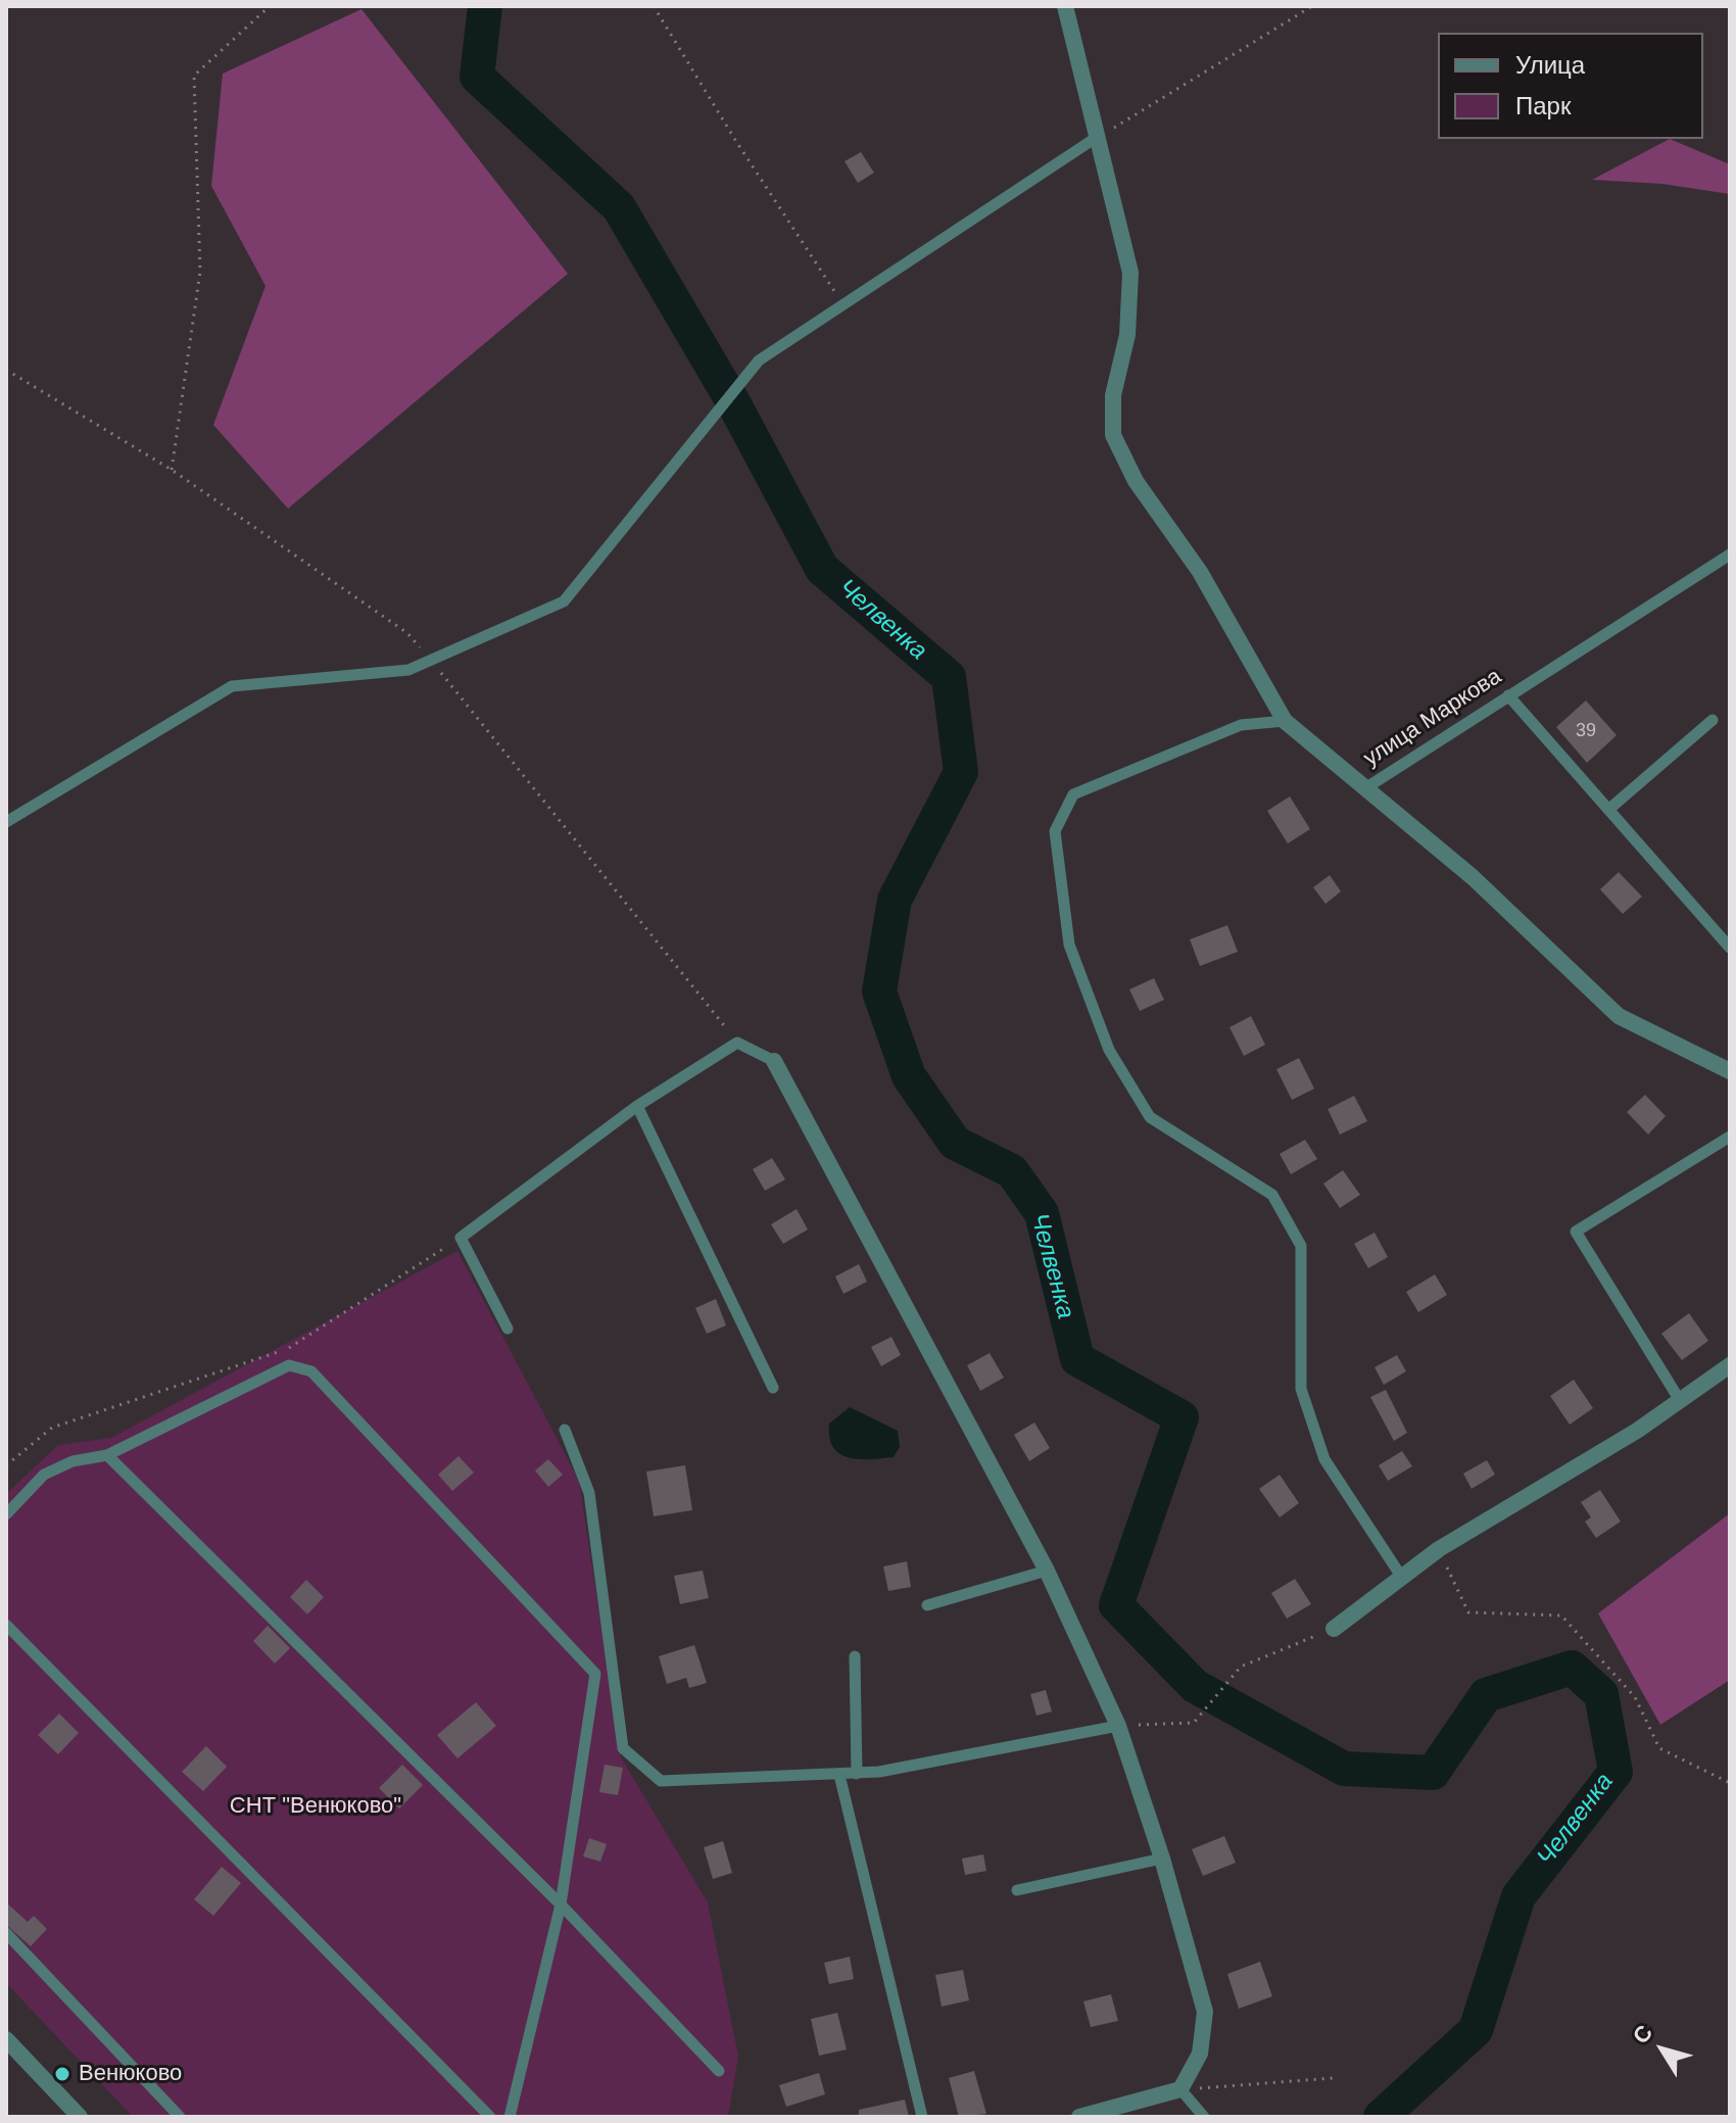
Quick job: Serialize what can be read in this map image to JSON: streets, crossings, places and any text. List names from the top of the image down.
{
  "streets": {
    "street": ["улица Маркова"]
  },
  "water": ["Челвенка"],
  "parks": ["СНТ \"Венюково\""],
  "places": ["Венюково"],
  "house_numbers": ["39"],
  "legend": ["Улица", "Парк"],
  "north": "top left"
}
